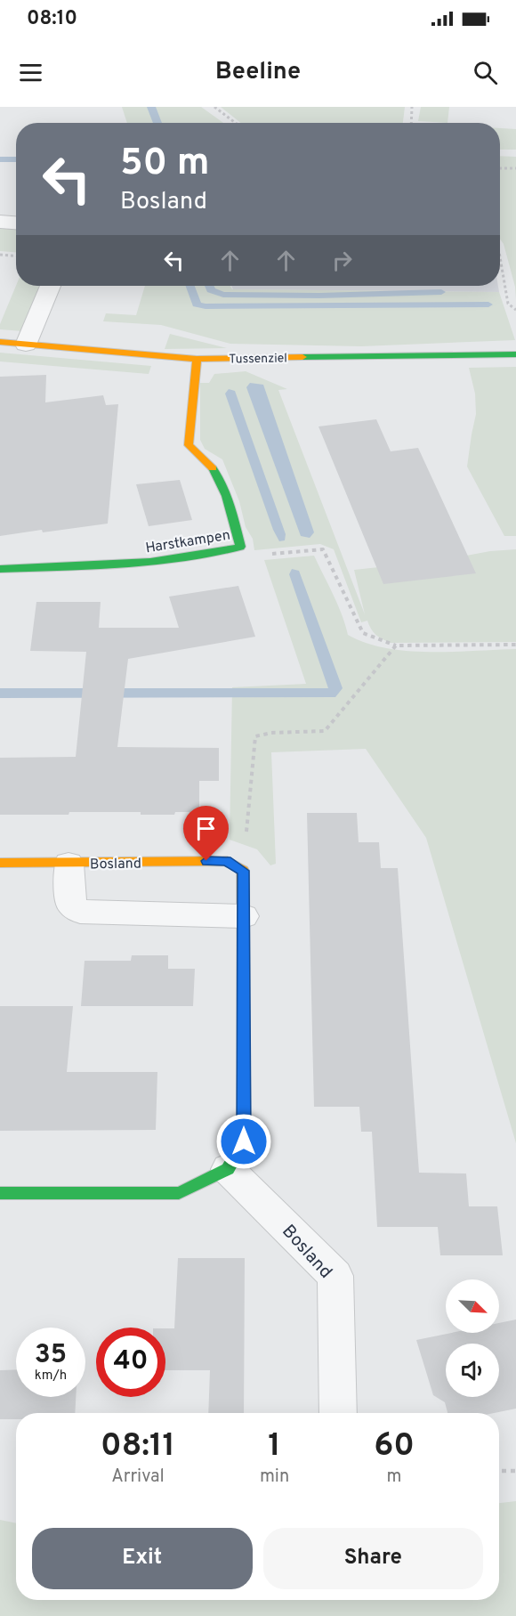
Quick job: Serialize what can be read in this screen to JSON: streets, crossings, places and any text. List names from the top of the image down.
{
  "streets": {
    "street": ["Tussenziel", "Harstkampen", "Bosland"]
  },
  "crossings": [
    ["Tussenziel", "Harstkampen"]
  ],
  "north": "bottom right",
  "page": {
    "status": "08:10",
    "header": "Beeline",
    "turn": ["50 m", "Bosland"],
    "speed": "35 km/h",
    "limit": "40",
    "eta": [
      "08:11",
      "Arrival",
      "1",
      "min",
      "60",
      "m"
    ],
    "buttons": ["Exit", "Share"]
  }
}
